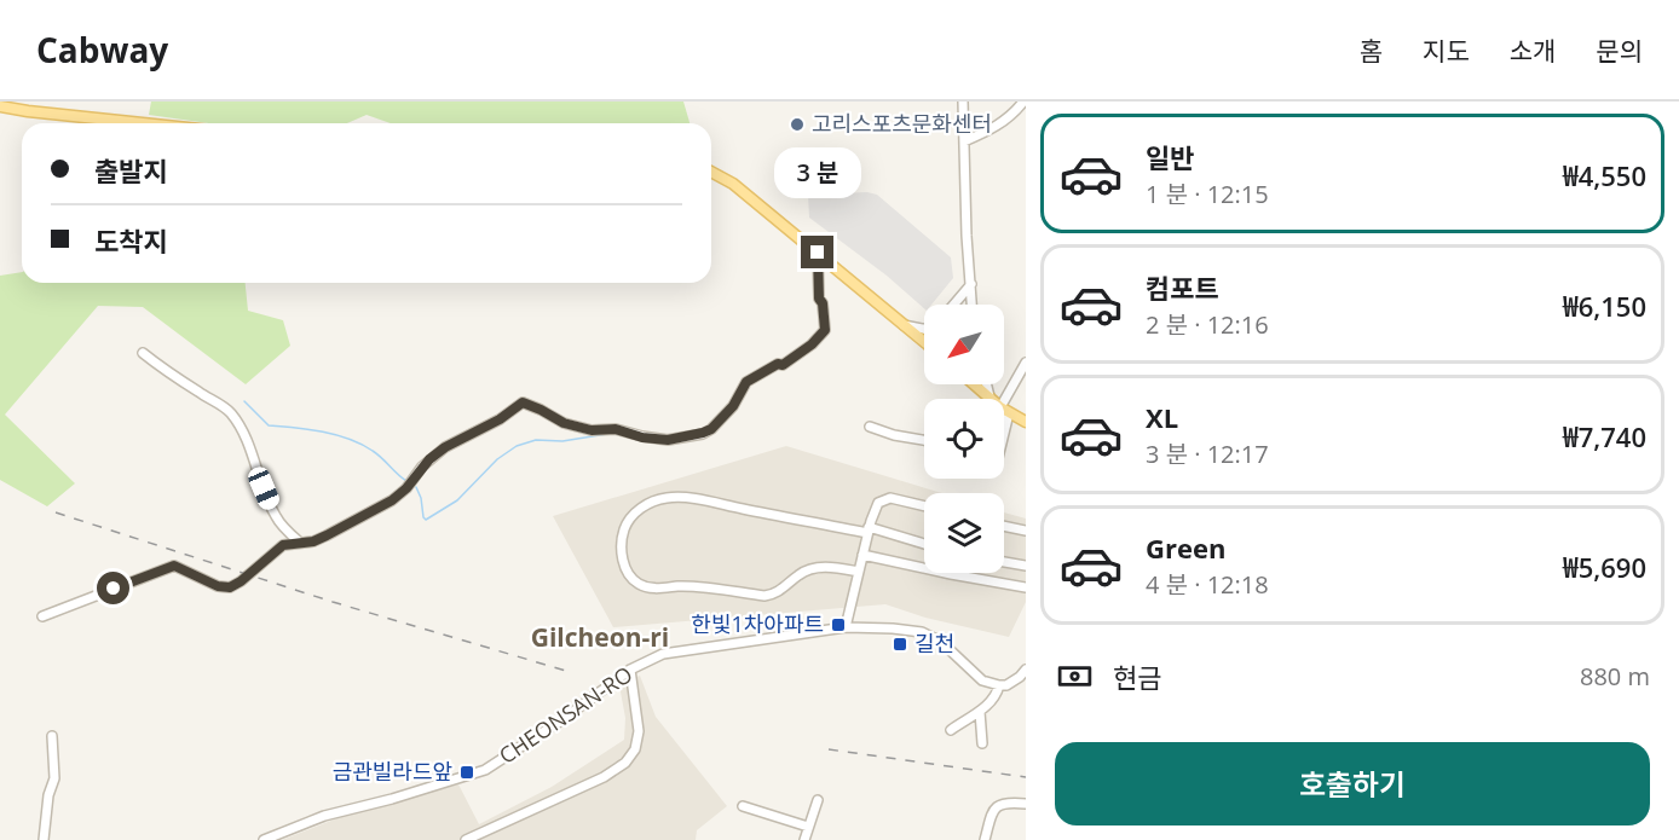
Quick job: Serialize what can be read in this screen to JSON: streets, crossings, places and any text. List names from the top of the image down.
{
  "streets": {
    "street": ["CHEONSAN-RO"]
  },
  "districts": ["Gilcheon-ri"],
  "places": {
    "other": ["고리스포츠문화센터"],
    "transit": ["한빛1차아파트", "길천", "금관빌라드앞"]
  },
  "north": "bottom left",
  "page": {
    "header": "Cabway",
    "nav": [
      "홈",
      "지도",
      "소개",
      "문의"
    ],
    "list": [
      {
        "name": "일반",
        "note": "1 분 · 12:15",
        "value": "₩4,550"
      },
      {
        "name": "컴포트",
        "note": "2 분 · 12:16",
        "value": "₩6,150"
      },
      {
        "name": "XL",
        "note": "3 분 · 12:17",
        "value": "₩7,740"
      },
      {
        "name": "Green",
        "note": "4 분 · 12:18",
        "value": "₩5,690"
      }
    ],
    "banner": ["출발지", "도착지"],
    "bubble": "3 분",
    "pay": ["현금", "880 m"],
    "buttons": "호출하기"
  }
}
